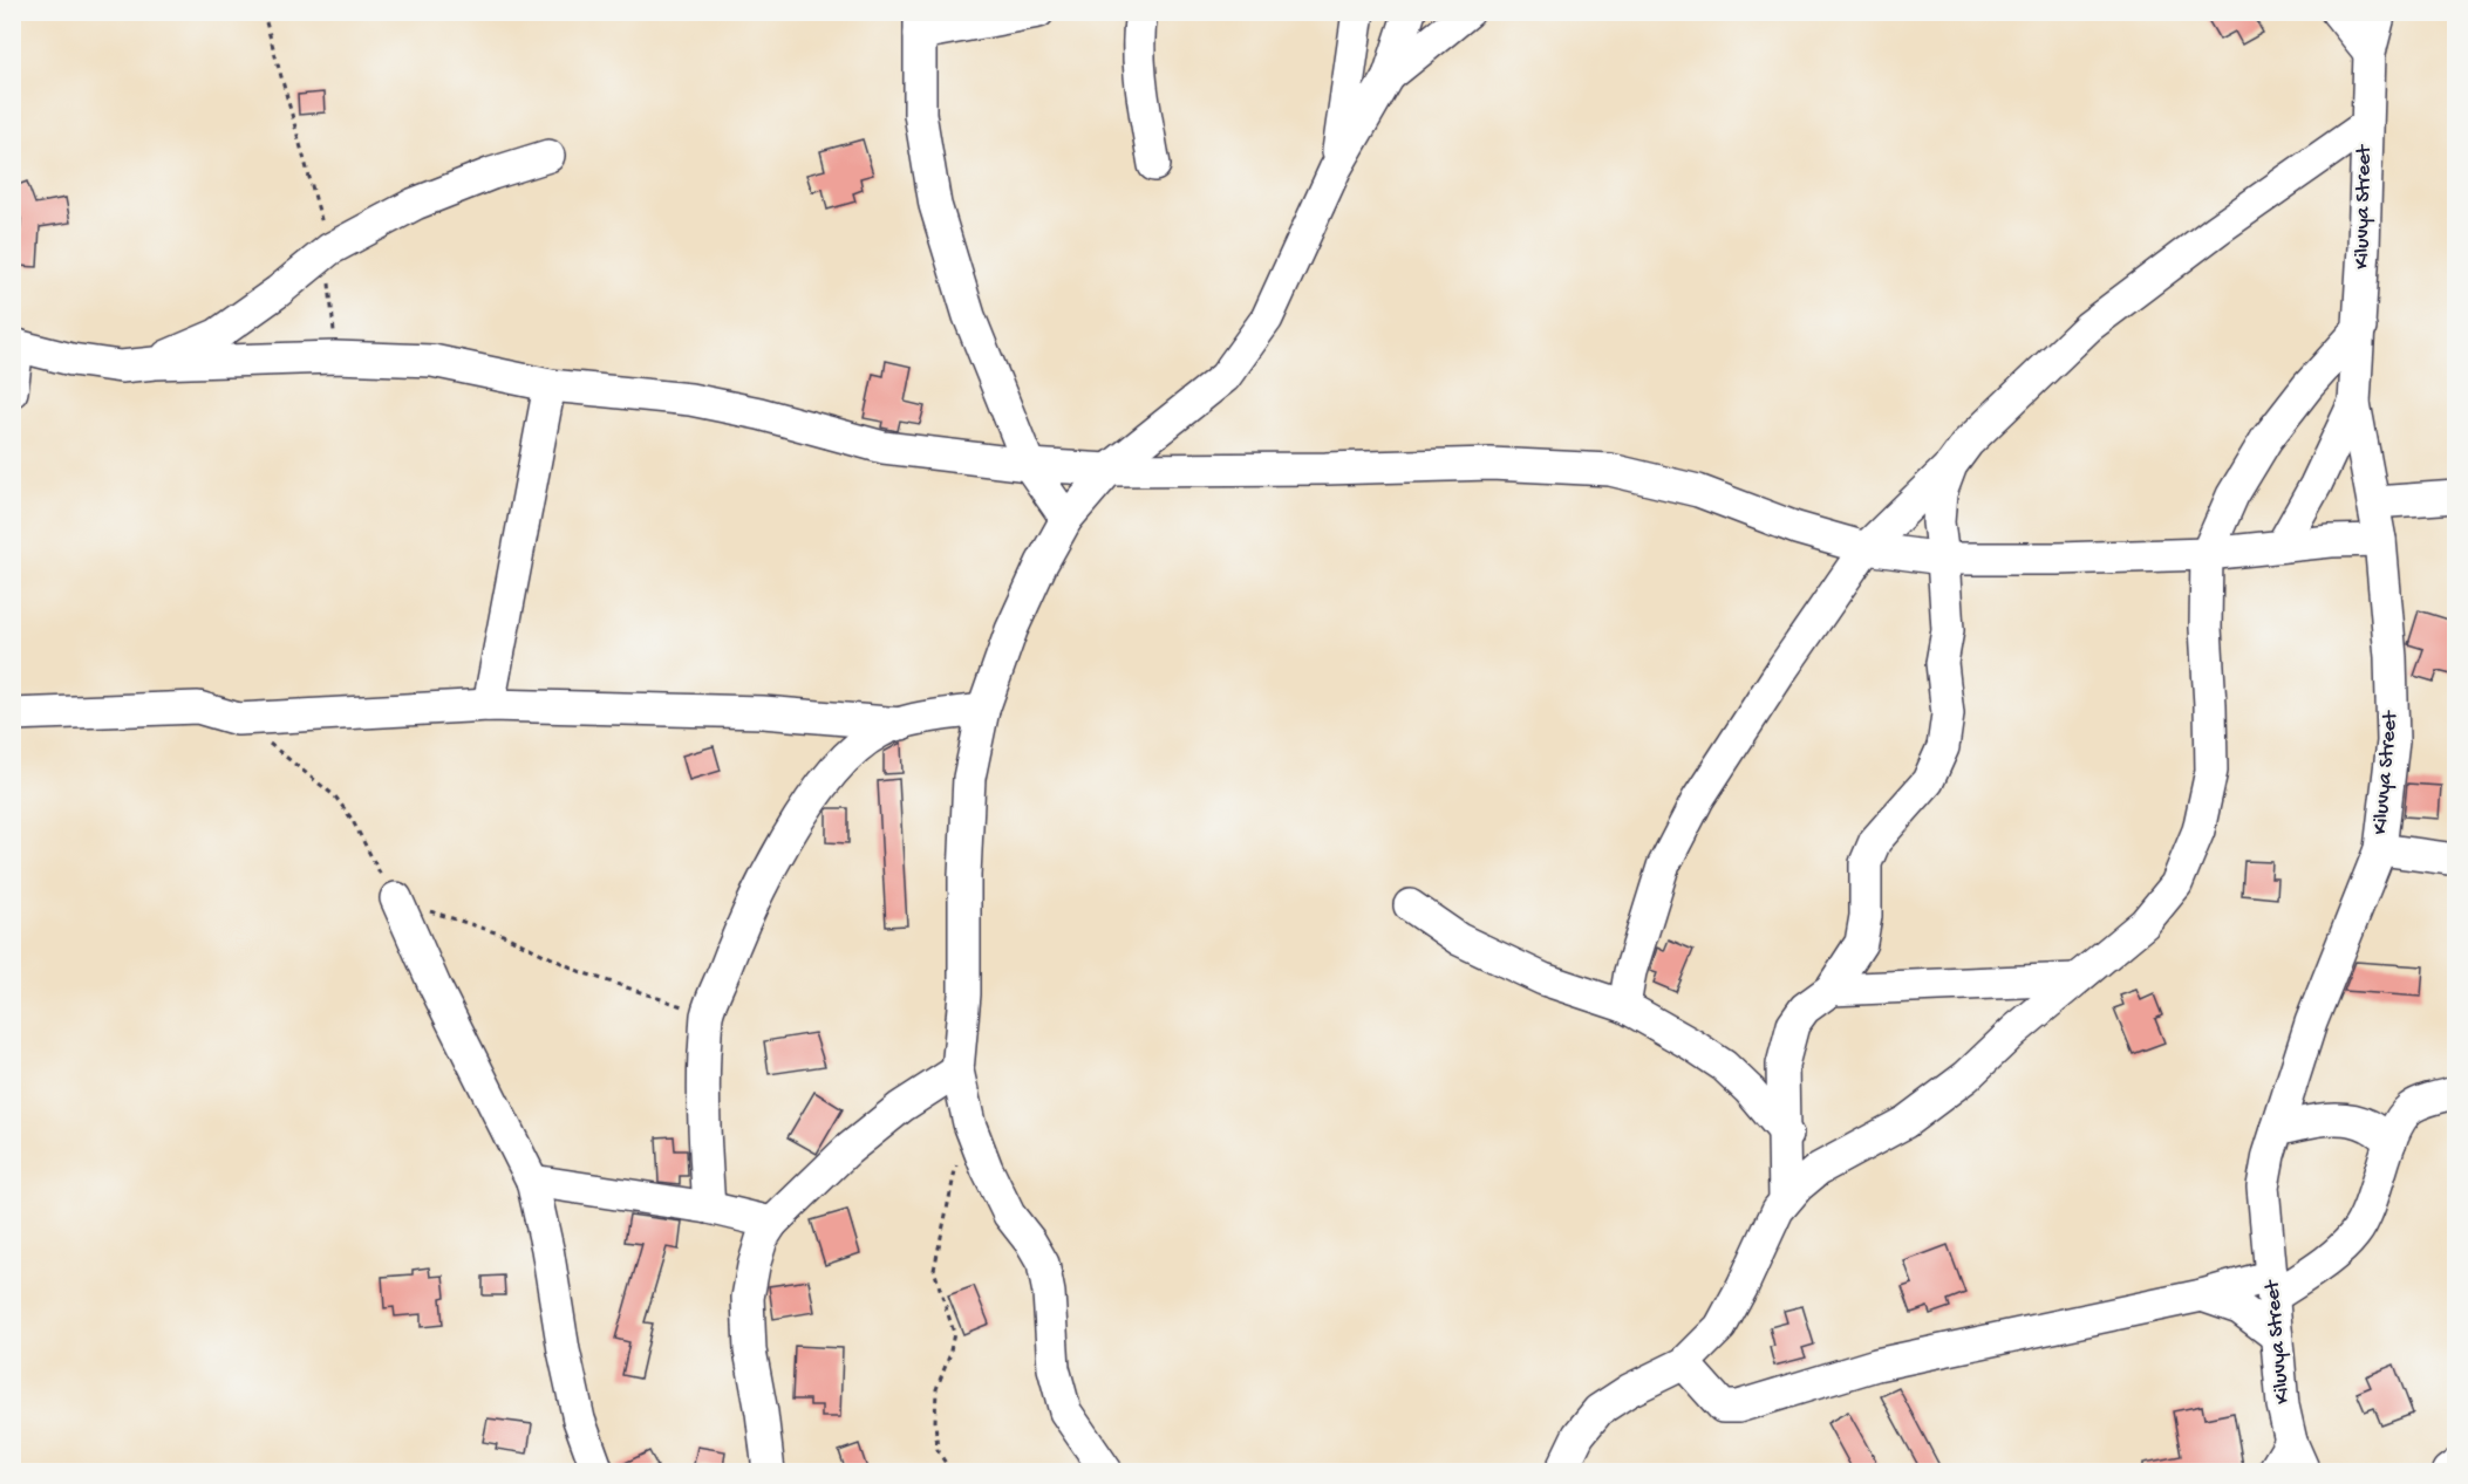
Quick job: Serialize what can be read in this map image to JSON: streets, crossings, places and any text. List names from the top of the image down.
{
  "streets": {
    "street": ["Kiluvya Street"]
  }
}
